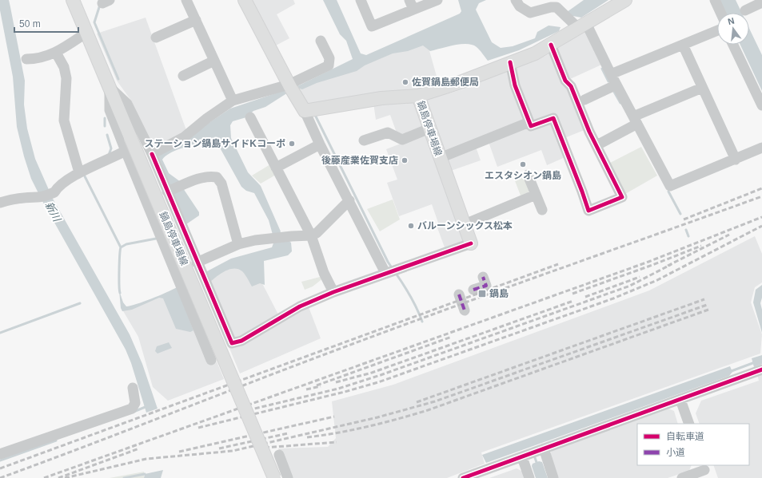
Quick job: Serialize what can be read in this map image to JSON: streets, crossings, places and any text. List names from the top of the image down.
{
  "streets": {
    "main road": ["鍋島停車場線"]
  },
  "water": ["新川"],
  "places": {
    "other": [
      "佐賀鍋島郵便局",
      "ステーション鍋島サイドKコーポ",
      "後藤産業佐賀支店",
      "エスタシオン鍋島",
      "バルーンシックス松本"
    ],
    "transit": ["鍋島"]
  },
  "legend": ["自転車道", "小道"],
  "scale_bar": "50 m",
  "north": "top"
}
